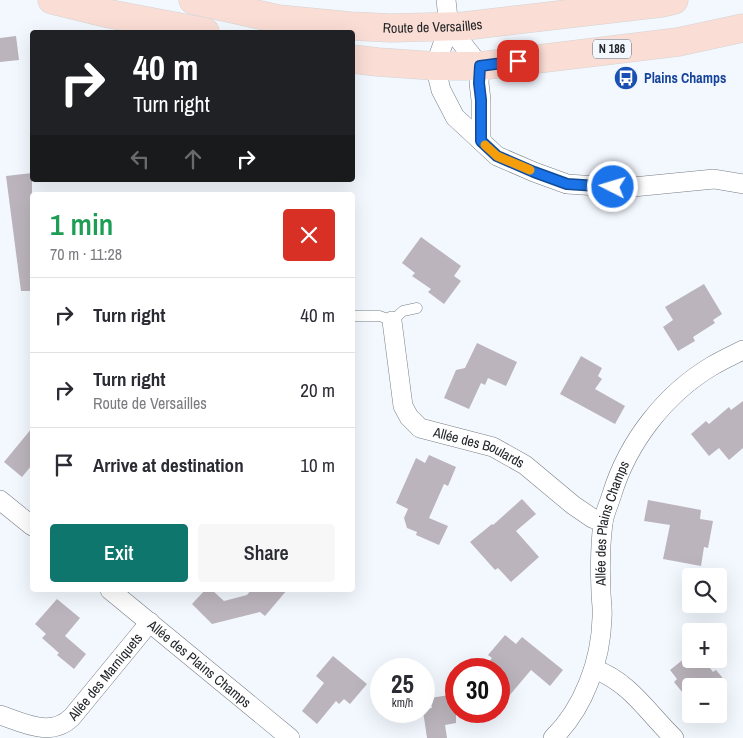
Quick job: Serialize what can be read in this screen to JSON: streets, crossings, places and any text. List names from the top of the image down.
{
  "streets": {
    "main road": ["Route de Versailles", "N 186"],
    "street": ["Allée des Boulards", "Allée des Plains Champs", "Allée des Marniquets"]
  },
  "crossings": [
    ["Allée des Boulards", "Allée des Plains Champs"],
    ["Allée des Plains Champs", "Allée des Marniquets"]
  ],
  "places": {
    "bus stop": ["Plains Champs"]
  },
  "page": {
    "turn": ["40 m", "Turn right"],
    "heading": ["1 min", "70 m · 11:28"],
    "list": [
      {
        "name": "Turn right",
        "value": "40 m"
      },
      {
        "name": "Turn right",
        "note": "Route de Versailles",
        "value": "20 m"
      },
      {
        "name": "Arrive at destination",
        "value": "10 m"
      }
    ],
    "buttons": ["Exit", "Share"],
    "map_buttons": ["+", "−"],
    "speed": "25 km/h",
    "limit": "30"
  }
}
